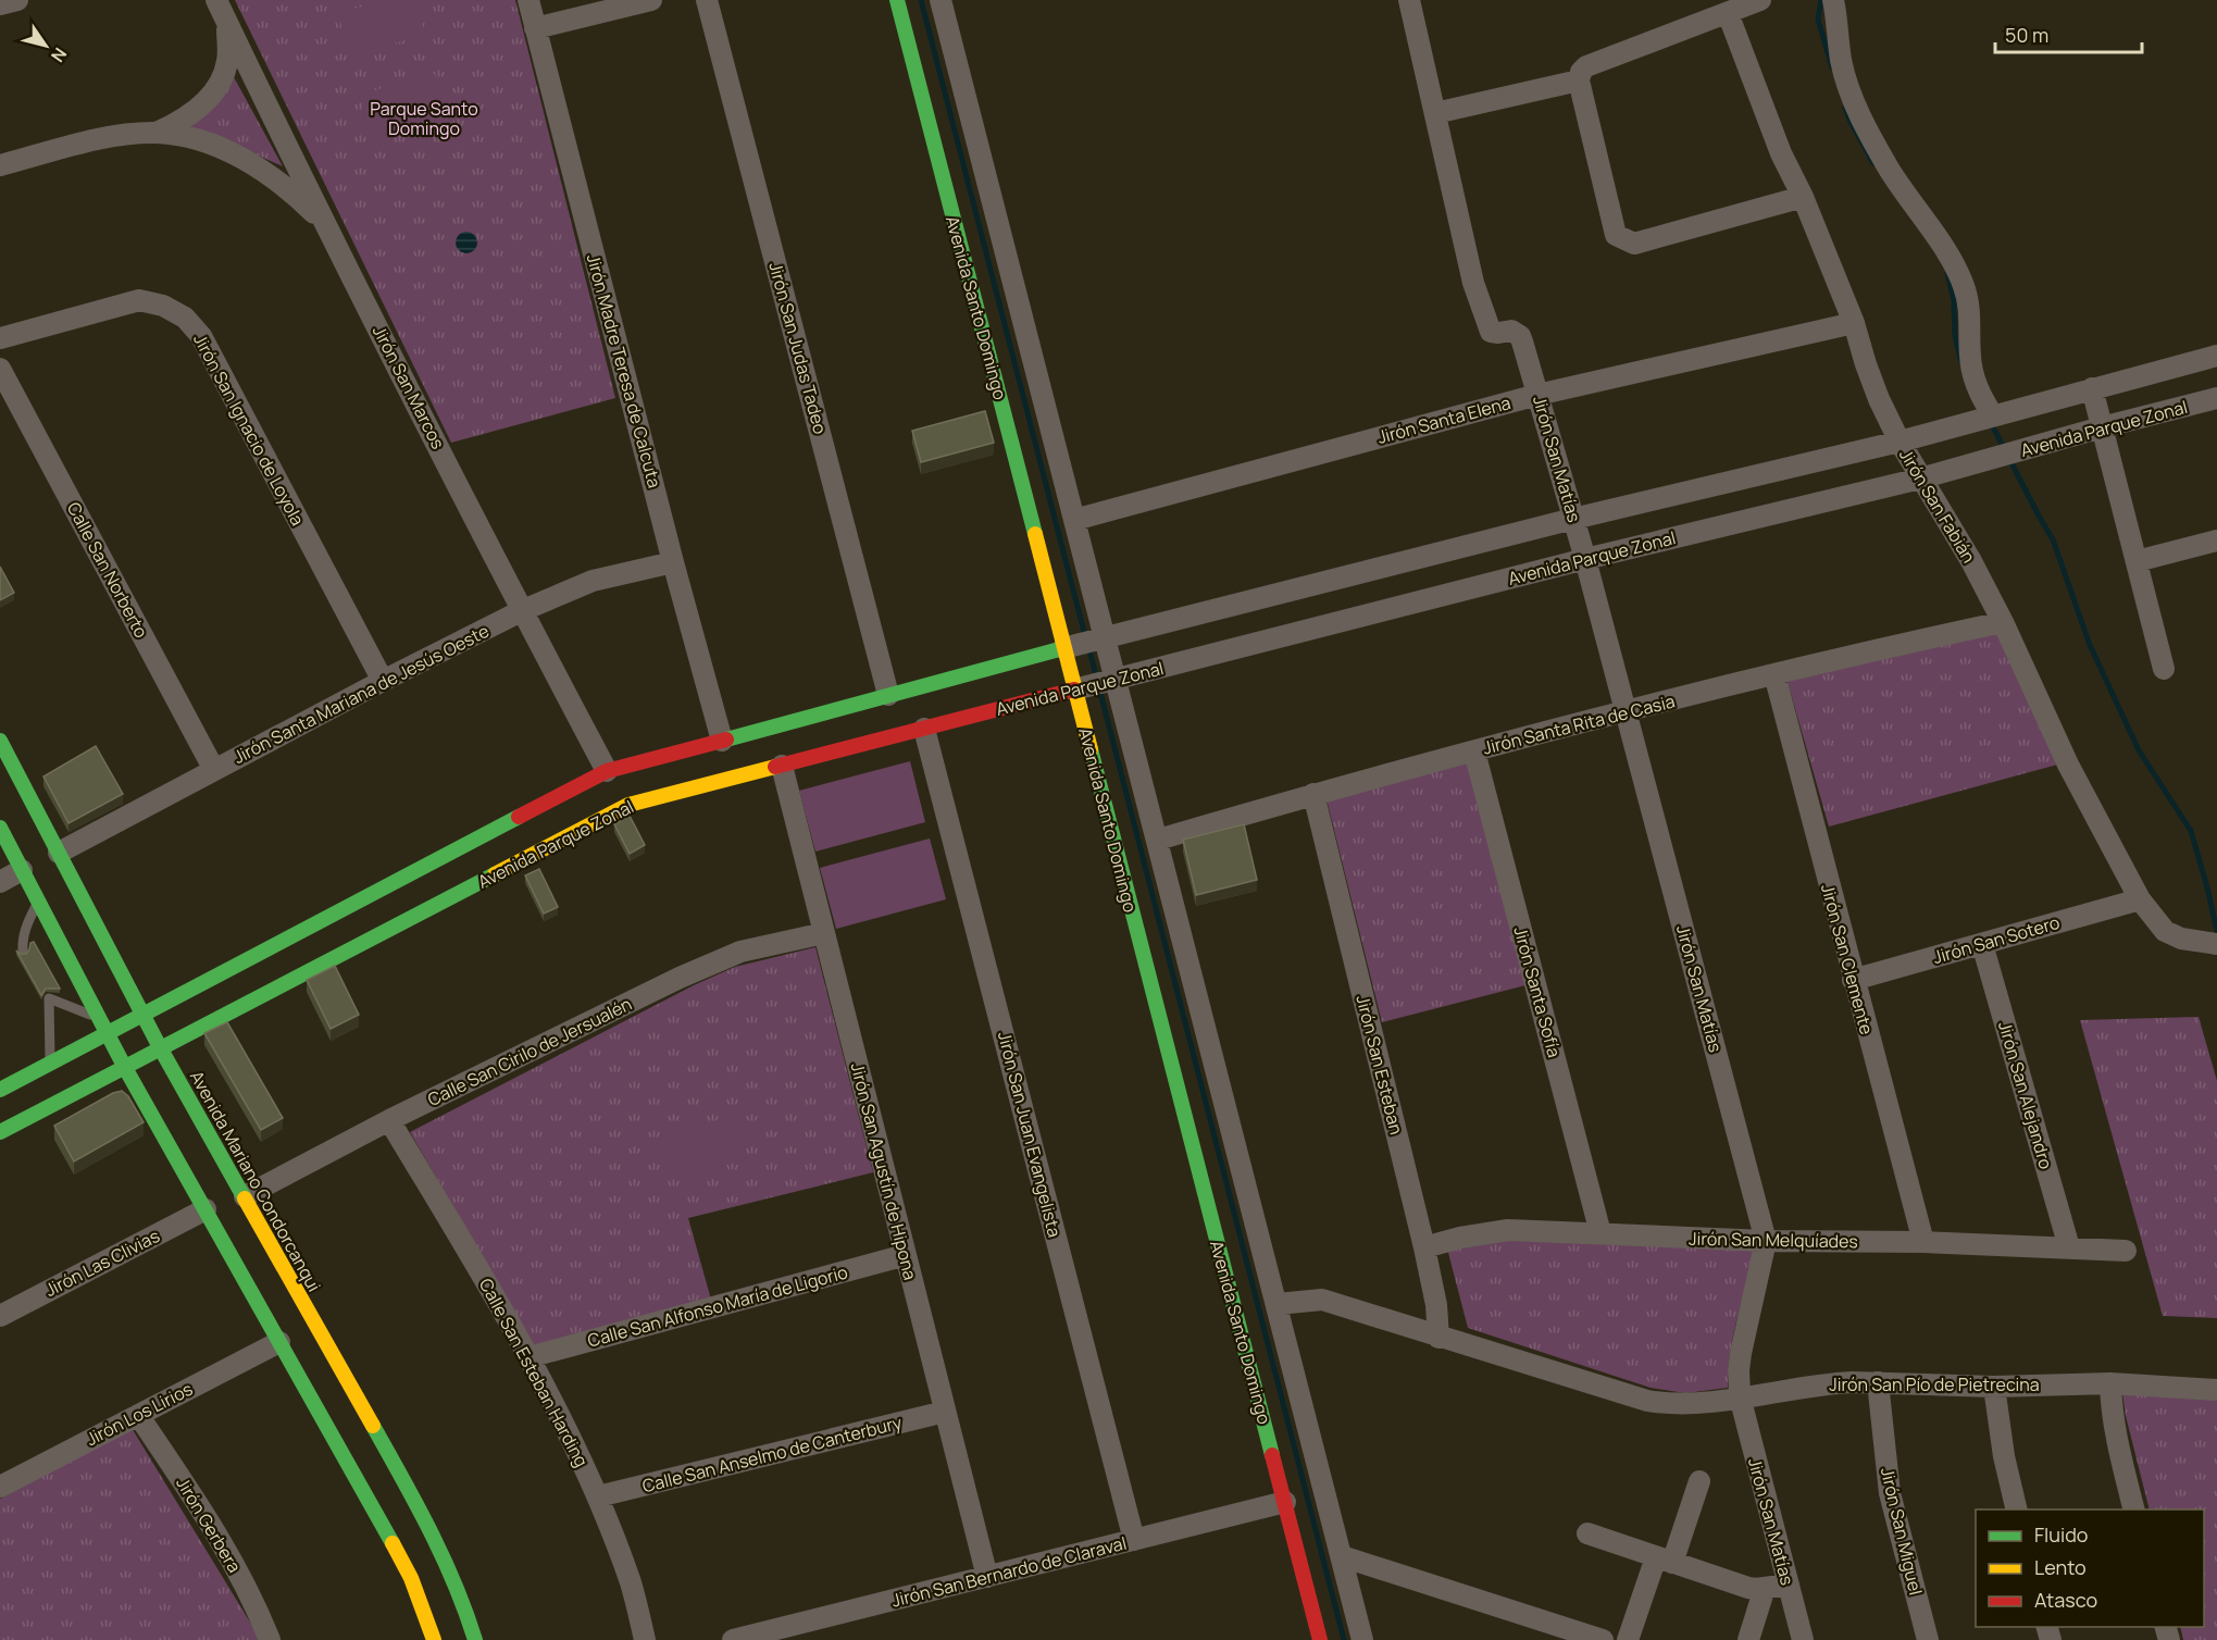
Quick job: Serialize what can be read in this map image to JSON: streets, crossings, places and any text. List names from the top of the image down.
{
  "streets": {
    "main road": ["Avenida Santo Domingo", "Avenida Parque Zonal", "Avenida Mariano Condorcanqui"],
    "street": [
      "Jirón San Judas Tadeo",
      "Jirón Madre Teresa de Calcuta",
      "Jirón San Marcos",
      "Jirón Santa Elena",
      "Jirón San Ignacio de Loyola",
      "Jirón San Matías",
      "Jirón San Fabián",
      "Calle San Norberto",
      "Jirón Santa Mariana de Jesús Oeste",
      "Jirón Santa Rita de Casia",
      "Jirón San Sotero",
      "Jirón San Clemente",
      "Jirón Santa Sofía",
      "Calle San Cirilo de Jersualén",
      "Jirón San Esteban",
      "Jirón San Alejandro",
      "Jirón San Juan Evangelista",
      "Jirón San Agustín de Hipona",
      "Jirón San Melquíades",
      "Jirón Las Clivias",
      "Calle San Alfonso María de Ligorio",
      "Calle San Esteban Harding",
      "Jirón San Pío de Pietrecina",
      "Jirón Los Lirios",
      "Calle San Anselmo de Canterbury",
      "Jirón Gerbera",
      "Jirón San Miguel",
      "Jirón San Bernardo de Claraval"
    ]
  },
  "crossings": [
    ["Avenida Santo Domingo", "Avenida Parque Zonal"],
    ["Avenida Santo Domingo", "Jirón San Bernardo de Claraval"],
    ["Jirón San Judas Tadeo", "Avenida Parque Zonal"],
    ["Jirón Madre Teresa de Calcuta", "Avenida Parque Zonal"],
    ["Jirón Madre Teresa de Calcuta", "Jirón Santa Mariana de Jesús Oeste"],
    ["Jirón San Marcos", "Avenida Parque Zonal"],
    ["Jirón San Marcos", "Jirón Santa Mariana de Jesús Oeste"],
    ["Jirón Santa Elena", "Jirón San Matías"],
    ["Jirón Santa Elena", "Jirón San Fabián"],
    ["Avenida Parque Zonal", "Jirón San Matías"],
    ["Avenida Parque Zonal", "Jirón San Fabián"],
    ["Avenida Parque Zonal", "Jirón San Juan Evangelista"],
    ["Avenida Parque Zonal", "Jirón San Agustín de Hipona"],
    ["Avenida Parque Zonal", "Avenida Mariano Condorcanqui"],
    ["Jirón San Ignacio de Loyola", "Jirón Santa Mariana de Jesús Oeste"],
    ["Jirón San Matías", "Jirón Santa Rita de Casia"],
    ["Jirón San Matías", "Jirón San Melquíades"],
    ["Jirón San Matías", "Jirón San Pío de Pietrecina"],
    ["Jirón San Fabián", "Jirón Santa Rita de Casia"],
    ["Jirón San Fabián", "Jirón San Sotero"],
    ["Calle San Norberto", "Jirón Santa Mariana de Jesús Oeste"],
    ["Jirón Santa Mariana de Jesús Oeste", "Avenida Mariano Condorcanqui"],
    ["Jirón Santa Rita de Casia", "Jirón San Clemente"],
    ["Jirón Santa Rita de Casia", "Jirón Santa Sofía"],
    ["Jirón Santa Rita de Casia", "Jirón San Esteban"],
    ["Jirón San Sotero", "Jirón San Clemente"],
    ["Jirón San Sotero", "Jirón San Alejandro"],
    ["Jirón San Clemente", "Jirón San Melquíades"],
    ["Jirón Santa Sofía", "Jirón San Melquíades"],
    ["Calle San Cirilo de Jersualén", "Jirón San Agustín de Hipona"],
    ["Calle San Cirilo de Jersualén", "Avenida Mariano Condorcanqui"],
    ["Calle San Cirilo de Jersualén", "Calle San Esteban Harding"],
    ["Jirón San Esteban", "Jirón San Melquíades"],
    ["Jirón San Esteban", "Jirón San Pío de Pietrecina"],
    ["Jirón San Alejandro", "Jirón San Melquíades"],
    ["Jirón San Juan Evangelista", "Jirón San Bernardo de Claraval"],
    ["Jirón San Agustín de Hipona", "Calle San Alfonso María de Ligorio"],
    ["Jirón San Agustín de Hipona", "Calle San Anselmo de Canterbury"],
    ["Jirón San Agustín de Hipona", "Jirón San Bernardo de Claraval"],
    ["Calle San Alfonso María de Ligorio", "Calle San Esteban Harding"],
    ["Calle San Esteban Harding", "Calle San Anselmo de Canterbury"],
    ["Jirón San Pío de Pietrecina", "Jirón San Miguel"],
    ["Jirón Los Lirios", "Jirón Gerbera"]
  ],
  "parks": ["Parque Santo Domingo"],
  "legend": ["Fluido", "Lento", "Atasco"],
  "scale_bar": "50 m",
  "north": "bottom right"
}
